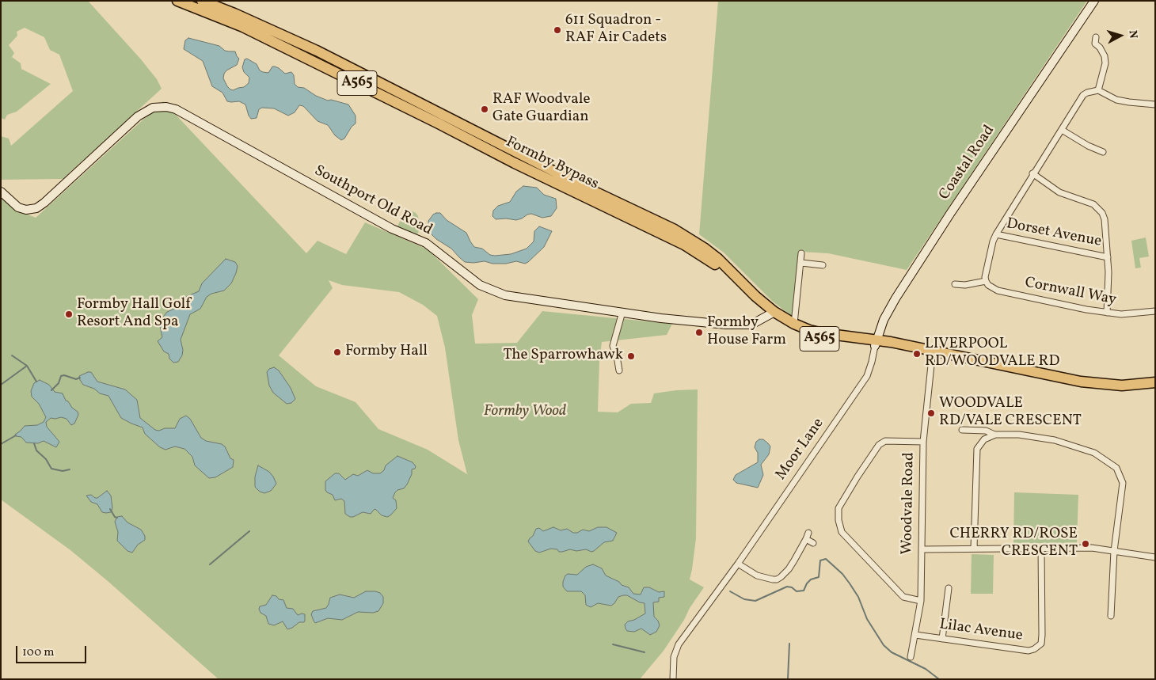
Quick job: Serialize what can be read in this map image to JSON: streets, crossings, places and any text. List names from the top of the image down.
{
  "streets": {
    "highway": ["A565", "Formby Bypass"],
    "street": [
      "Coastal Road",
      "Southport Old Road",
      "Dorset Avenue",
      "Cornwall Way",
      "Moor Lane",
      "Woodvale Road",
      "Lilac Avenue"
    ]
  },
  "crossings": [
    ["A565", "Coastal Road"],
    ["A565", "Formby Bypass"],
    ["A565", "Southport Old Road"],
    ["A565", "Moor Lane"],
    ["A565", "Woodvale Road"],
    ["Coastal Road", "Moor Lane"],
    ["Formby Bypass", "Southport Old Road"],
    ["Woodvale Road", "Lilac Avenue"]
  ],
  "parks": ["Formby Wood"],
  "places": [
    "611 Squadron - RAF Air Cadets",
    "RAF Woodvale Gate Guardian",
    "Formby Hall Golf Resort And Spa",
    "Formby House Farm",
    "Formby Hall",
    "LIVERPOOL RD/WOODVALE RD",
    "The Sparrowhawk",
    "WOODVALE RD/VALE CRESCENT",
    "CHERRY RD/ROSE CRESCENT"
  ],
  "scale_bar": "100 m",
  "north": "right"
}
